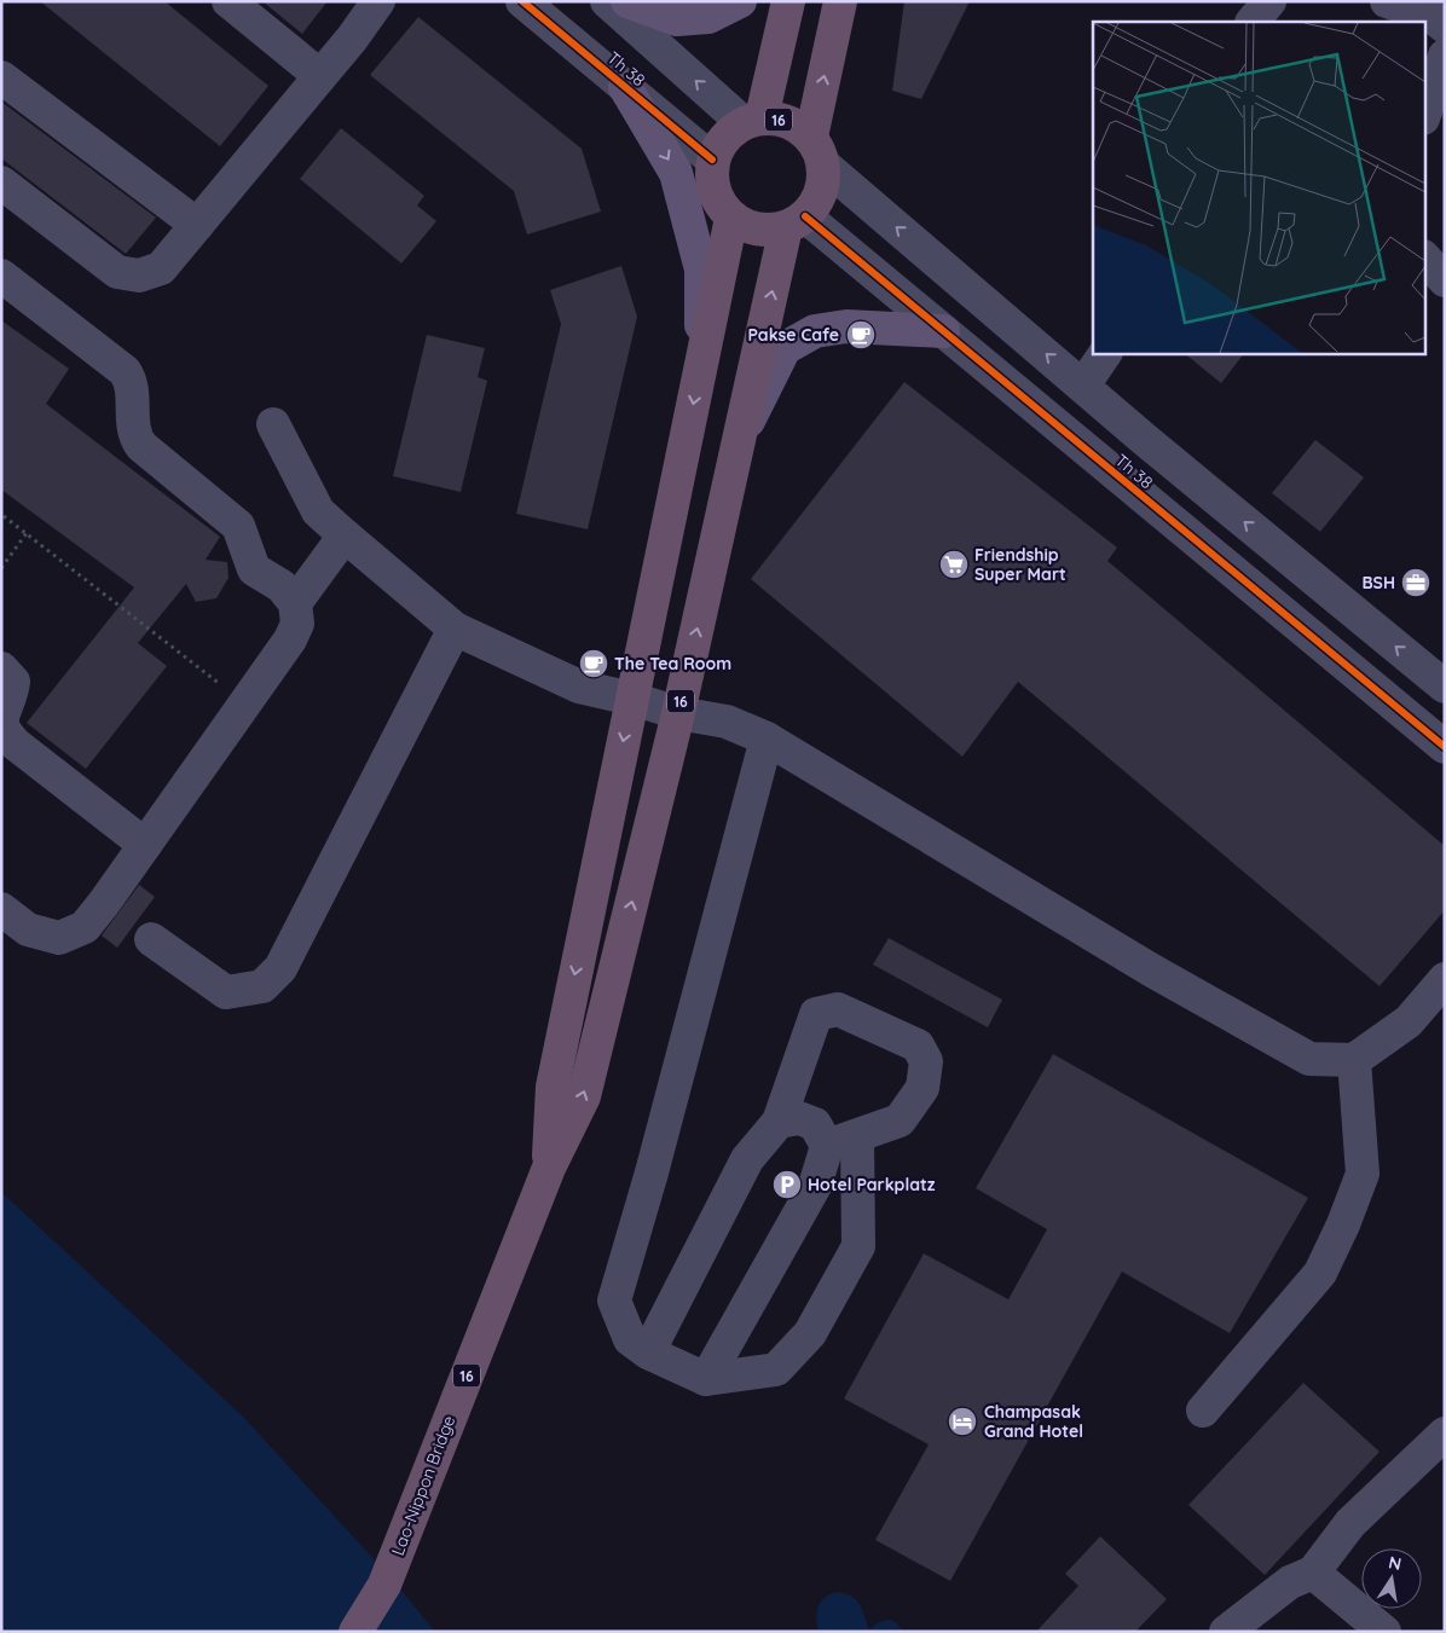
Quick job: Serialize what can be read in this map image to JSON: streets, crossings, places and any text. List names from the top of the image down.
{
  "streets": {
    "highway": ["16", "Lao-Nippon Bridge"],
    "street": ["Th 38"]
  },
  "crossings": [
    ["Th 38", "16"],
    ["16", "Lao-Nippon Bridge"]
  ],
  "places": {
    "cafe": ["Pakse Cafe", "The Tea Room"],
    "supermarket": ["Friendship Super Mart"],
    "office": ["BSH"],
    "parking": ["Hotel Parkplatz"],
    "hotel": ["Champasak Grand Hotel"]
  },
  "north": "top"
}
